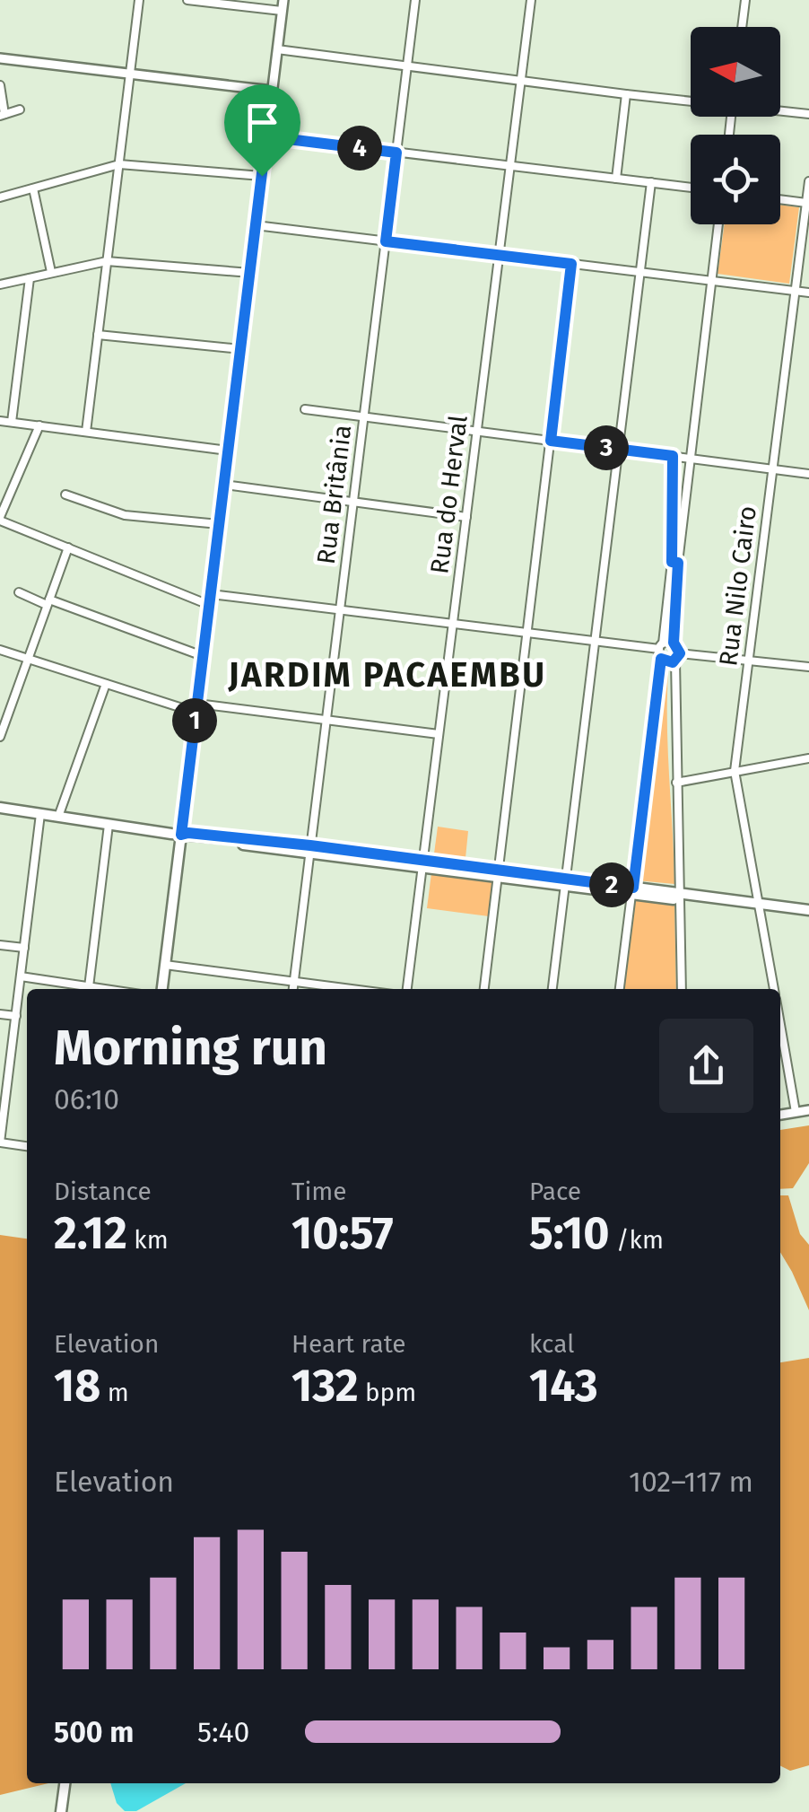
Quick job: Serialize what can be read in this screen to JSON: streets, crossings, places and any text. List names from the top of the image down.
{
  "streets": {
    "street": ["Rua Britânia", "Rua do Herval", "Rua Nilo Cairo"]
  },
  "districts": ["JARDIM PACAEMBU"],
  "north": "left",
  "page": {
    "pins": [
      "4",
      "3",
      "1",
      "2"
    ],
    "heading": ["Morning run", "06:10"],
    "stats": [
      ["Distance", "2.12 km"],
      ["Time", "10:57"],
      ["Pace", "5:10 /km"],
      ["Elevation", "18 m"],
      ["Heart rate", "132 bpm"],
      ["kcal", "143"]
    ],
    "chart": ["Elevation", "102–117 m"],
    "list": [
      {
        "name": "500 m",
        "note": "5:40"
      }
    ]
  }
}
